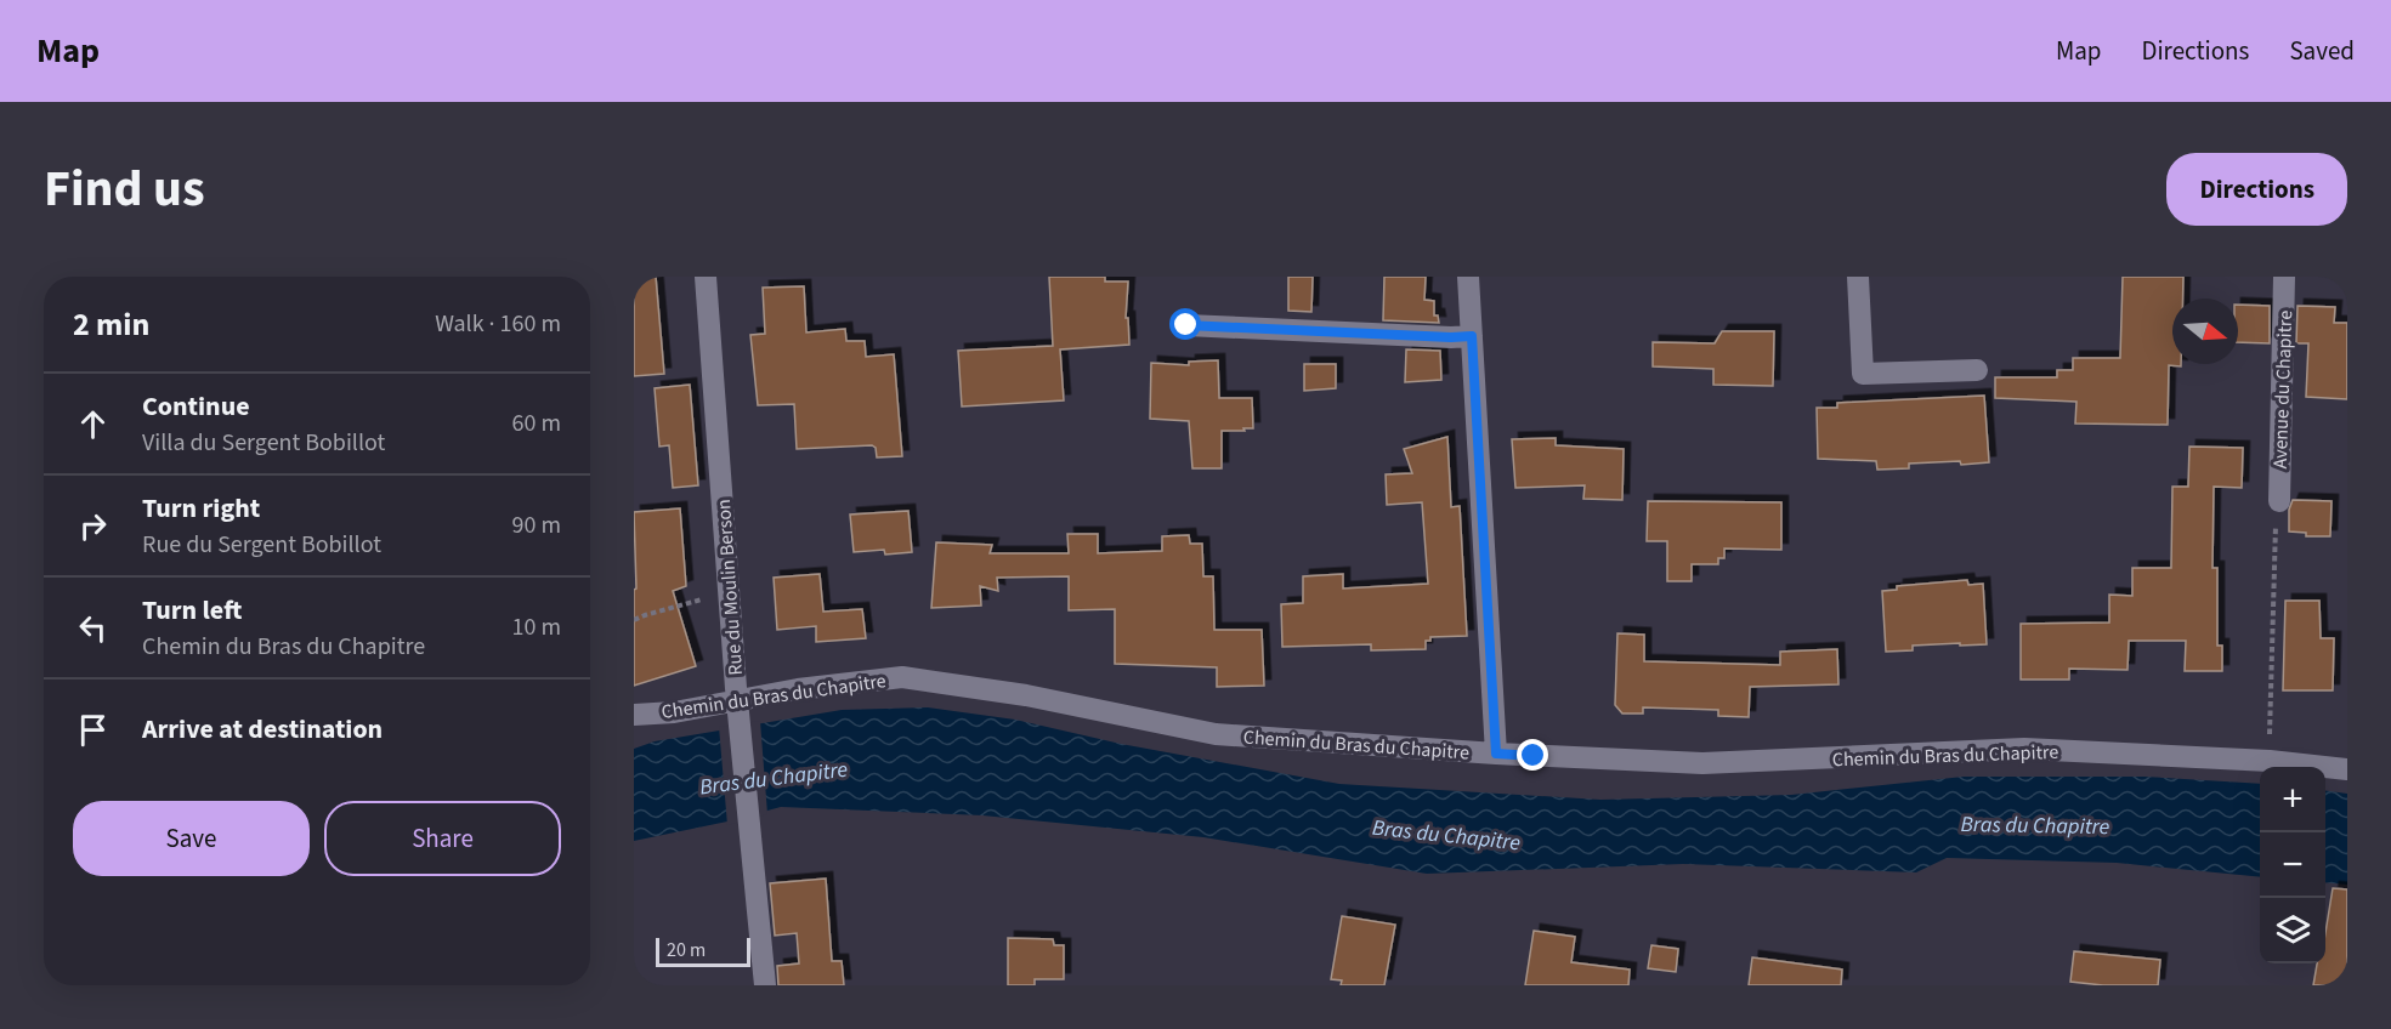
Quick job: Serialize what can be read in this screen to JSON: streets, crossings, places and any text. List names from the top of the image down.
{
  "streets": {
    "street": ["Avenue du Chapitre", "Rue du Moulin Berson", "Chemin du Bras du Chapitre"]
  },
  "water": ["Bras du Chapitre"],
  "scale_bar": "20 m",
  "north": "right",
  "page": {
    "header": "Map",
    "nav": ["Map", "Directions", "Saved"],
    "title": "Find us",
    "buttons": [
      "Directions",
      ["Save", "Share"]
    ],
    "heading": ["2 min", "Walk · 160 m"],
    "list": [
      ["Continue", "Villa du Sergent Bobillot", "60 m"],
      ["Turn right", "Rue du Sergent Bobillot", "90 m"],
      ["Turn left", "Chemin du Bras du Chapitre", "10 m"],
      "Arrive at destination"
    ],
    "map_buttons": ["+", "−"],
    "scale": "20 m"
  }
}
